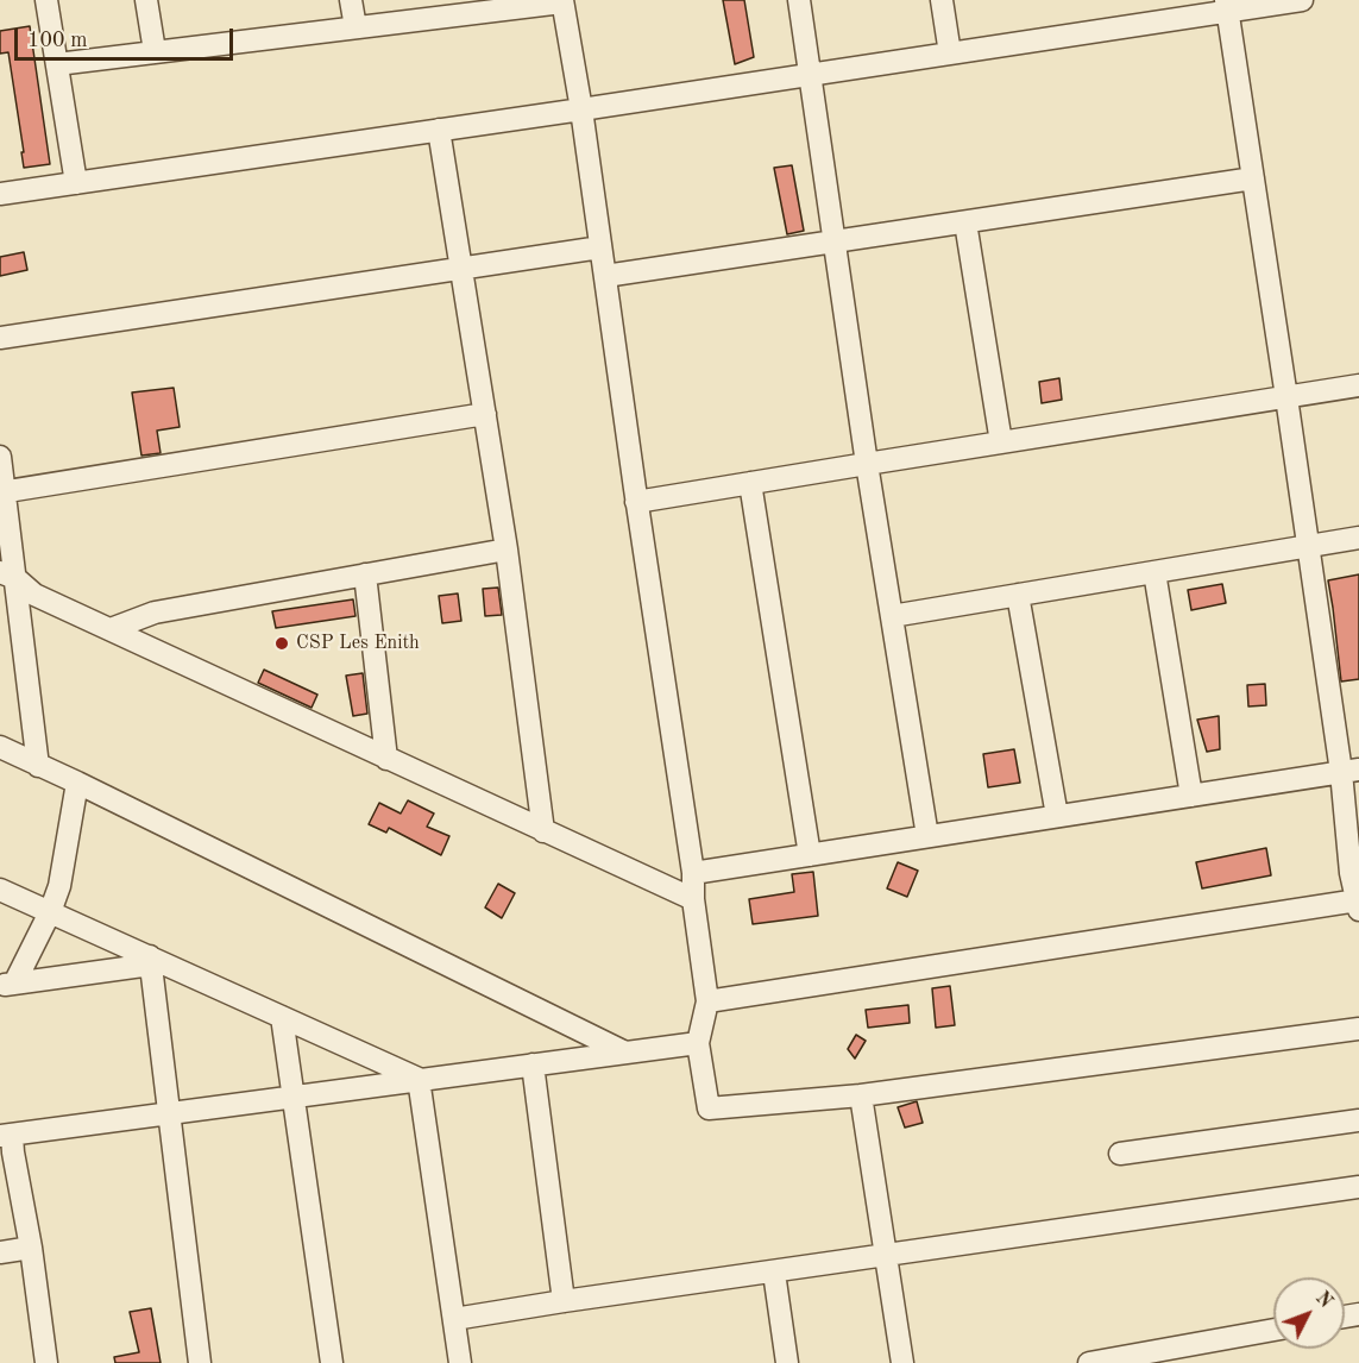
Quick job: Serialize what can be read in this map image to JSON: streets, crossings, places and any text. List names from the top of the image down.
{
  "places": ["CSP Les Enith"],
  "scale_bar": "100 m",
  "north": "top right"
}
